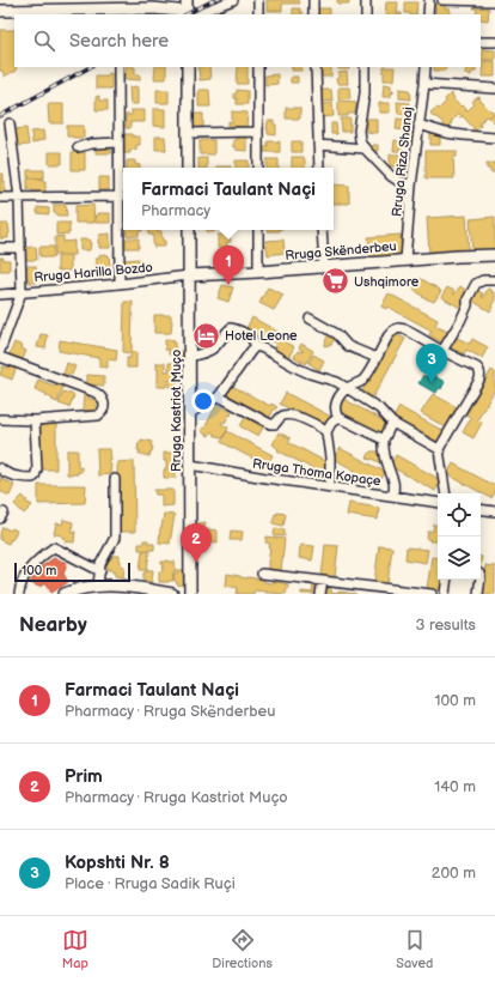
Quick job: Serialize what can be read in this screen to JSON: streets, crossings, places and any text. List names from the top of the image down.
{
  "streets": {
    "street": [
      "Rruga Riza Shanaj",
      "Rruga Skënderbeu",
      "Rruga Harilla Bozdo",
      "Rruga Kastriot Muço",
      "Rruga Thoma Kopaçe"
    ]
  },
  "crossings": [
    ["Rruga Riza Shanaj", "Rruga Skënderbeu"],
    ["Rruga Skënderbeu", "Rruga Harilla Bozdo"],
    ["Rruga Skënderbeu", "Rruga Kastriot Muço"],
    ["Rruga Harilla Bozdo", "Rruga Kastriot Muço"],
    ["Rruga Kastriot Muço", "Rruga Thoma Kopaçe"]
  ],
  "places": {
    "supermarket": ["Ushqimore"],
    "hotel": ["Hotel Leone"]
  },
  "scale_bar": "100 m",
  "page": {
    "search": "Search here",
    "popup": ["Farmaci Taulant Naçi", "Pharmacy"],
    "pins": ["1", "3", "2"],
    "scale": "100 m",
    "heading": ["Nearby", "3 results"],
    "list": [
      {
        "mark": "1",
        "name": "Farmaci Taulant Naçi",
        "note": "Pharmacy · Rruga Skënderbeu",
        "value": "100 m"
      },
      {
        "mark": "2",
        "name": "Prim",
        "note": "Pharmacy · Rruga Kastriot Muço",
        "value": "140 m"
      },
      {
        "mark": "3",
        "name": "Kopshti Nr. 8",
        "note": "Place · Rruga Sadik Ruçi",
        "value": "200 m"
      }
    ],
    "nav": ["Map", "Directions", "Saved"]
  }
}
